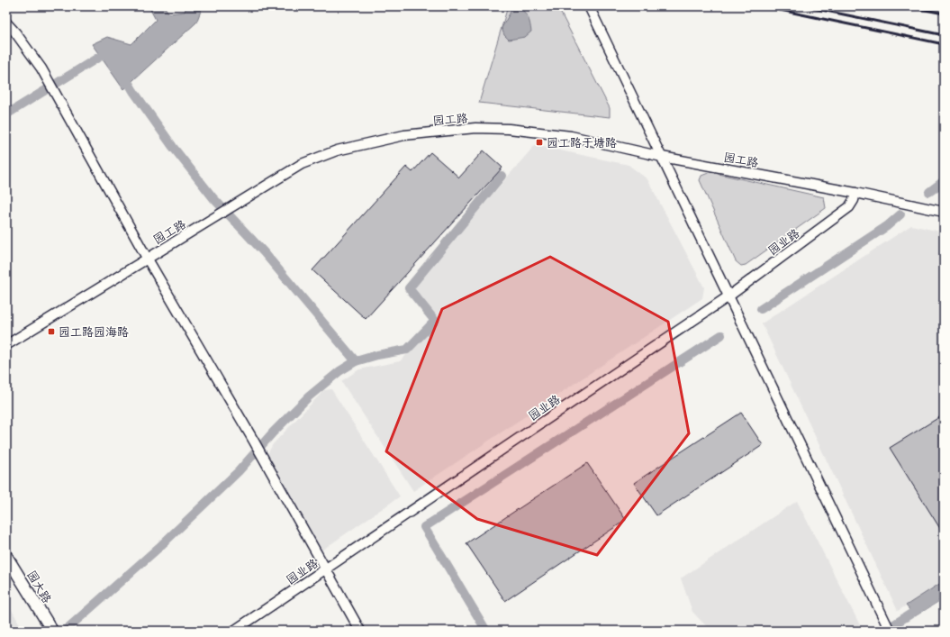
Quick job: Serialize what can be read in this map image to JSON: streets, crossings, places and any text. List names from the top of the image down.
{
  "streets": {
    "street": ["园工路", "园业路", "园大路"]
  },
  "crossings": [
    ["园工路", "园业路"]
  ],
  "places": {
    "transit": ["园工路于塘路", "园工路园海路"]
  }
}
